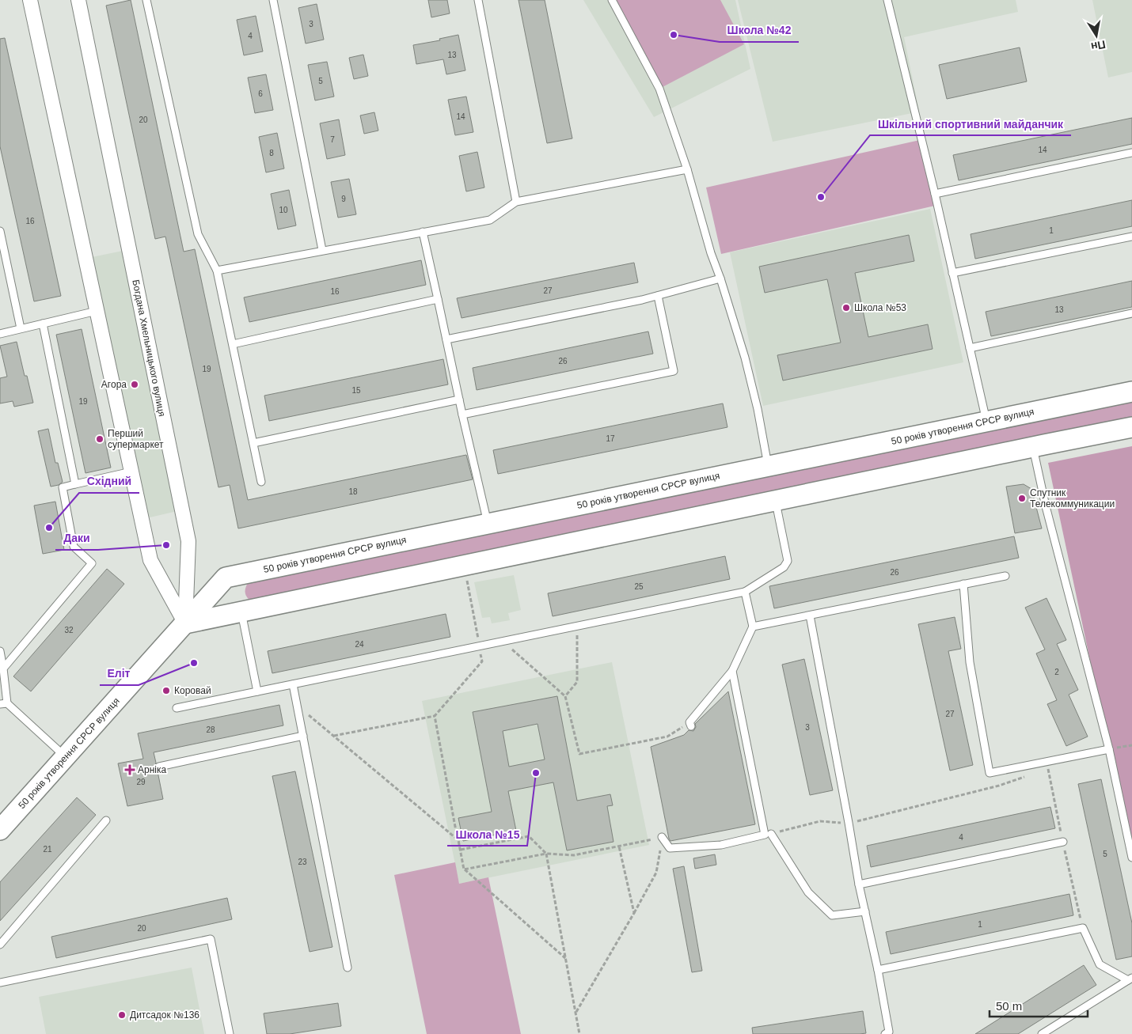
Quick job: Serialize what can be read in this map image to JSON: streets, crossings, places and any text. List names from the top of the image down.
{
  "streets": {
    "main road": ["50 років утворення СРСР вулиця"],
    "street": ["Богдана Хмельницького вулиця"]
  },
  "crossings": [
    ["Богдана Хмельницького вулиця", "50 років утворення СРСР вулиця"]
  ],
  "places": {
    "other": [
      "Школа №42",
      "Шкільний спортивний майданчик",
      "Школа №53",
      "Агора",
      "Перший супермаркет",
      "Спутник Телекоммуникации",
      "Східний",
      "Даки",
      "Еліт",
      "Коровай",
      "Школа №15",
      "Дитсадок №136"
    ],
    "health": ["Арніка"]
  },
  "house_numbers": [
    "3",
    "4",
    "13",
    "5",
    "6",
    "14",
    "20",
    "7",
    "14",
    "8",
    "9",
    "10",
    "16",
    "1",
    "27",
    "16",
    "13",
    "26",
    "19",
    "15",
    "19",
    "17",
    "18",
    "26",
    "25",
    "32",
    "24",
    "2",
    "27",
    "3",
    "28",
    "29",
    "4",
    "21",
    "5",
    "23",
    "1",
    "20"
  ],
  "scale_bar": "50 m",
  "north": "bottom"
}
